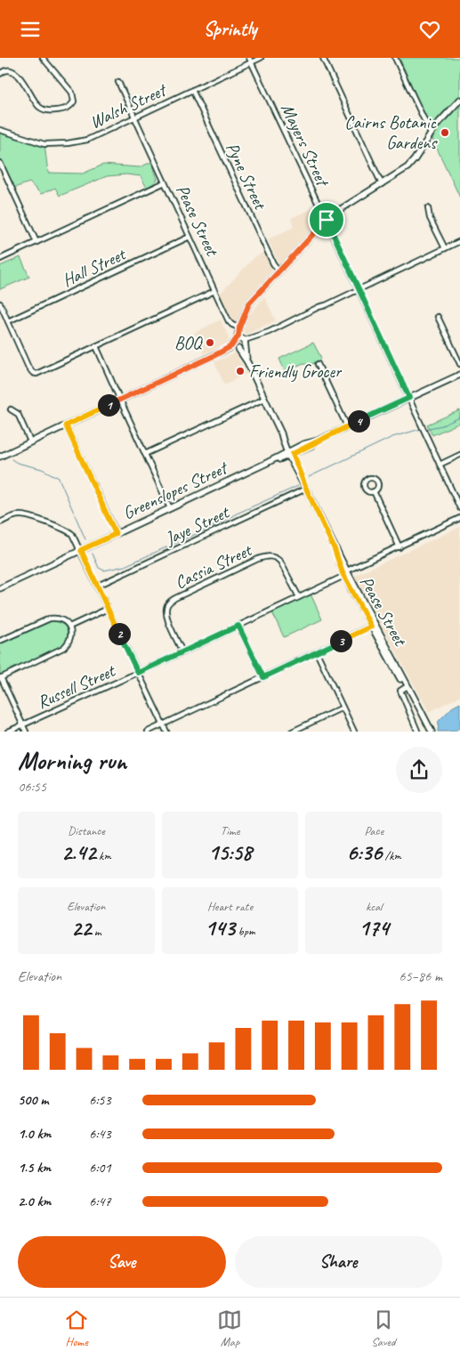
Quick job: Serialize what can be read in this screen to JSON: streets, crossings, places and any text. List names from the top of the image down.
{
  "streets": {
    "street": [
      "Walsh Street",
      "Mayers Street",
      "Pyne Street",
      "Pease Street",
      "Hall Street",
      "Greenslopes Street",
      "Jaye Street",
      "Cassia Street",
      "Russell Street"
    ]
  },
  "crossings": [
    ["Walsh Street", "Mayers Street"],
    ["Walsh Street", "Pyne Street"],
    ["Walsh Street", "Pease Street"],
    ["Mayers Street", "Greenslopes Street"],
    ["Pease Street", "Hall Street"],
    ["Pease Street", "Greenslopes Street"],
    ["Pease Street", "Jaye Street"],
    ["Pease Street", "Russell Street"],
    ["Cassia Street", "Russell Street"]
  ],
  "places": ["Cairns Botanic Gardens", "BOQ", "Friendly Grocer"],
  "page": {
    "header": "Sprintly",
    "pins": [
      "1",
      "4",
      "2",
      "3"
    ],
    "heading": ["Morning run", "06:55"],
    "stats": [
      ["Distance", "2.42 km"],
      ["Time", "15:58"],
      ["Pace", "6:36 /km"],
      ["Elevation", "22 m"],
      ["Heart rate", "143 bpm"],
      ["kcal", "174"]
    ],
    "chart": ["Elevation", "65–86 m"],
    "list": [
      {
        "name": "500 m",
        "note": "6:53"
      },
      {
        "name": "1.0 km",
        "note": "6:43"
      },
      {
        "name": "1.5 km",
        "note": "6:01"
      },
      {
        "name": "2.0 km",
        "note": "6:47"
      }
    ],
    "buttons": ["Save", "Share"],
    "tabs": ["Home", "Map", "Saved"]
  }
}
